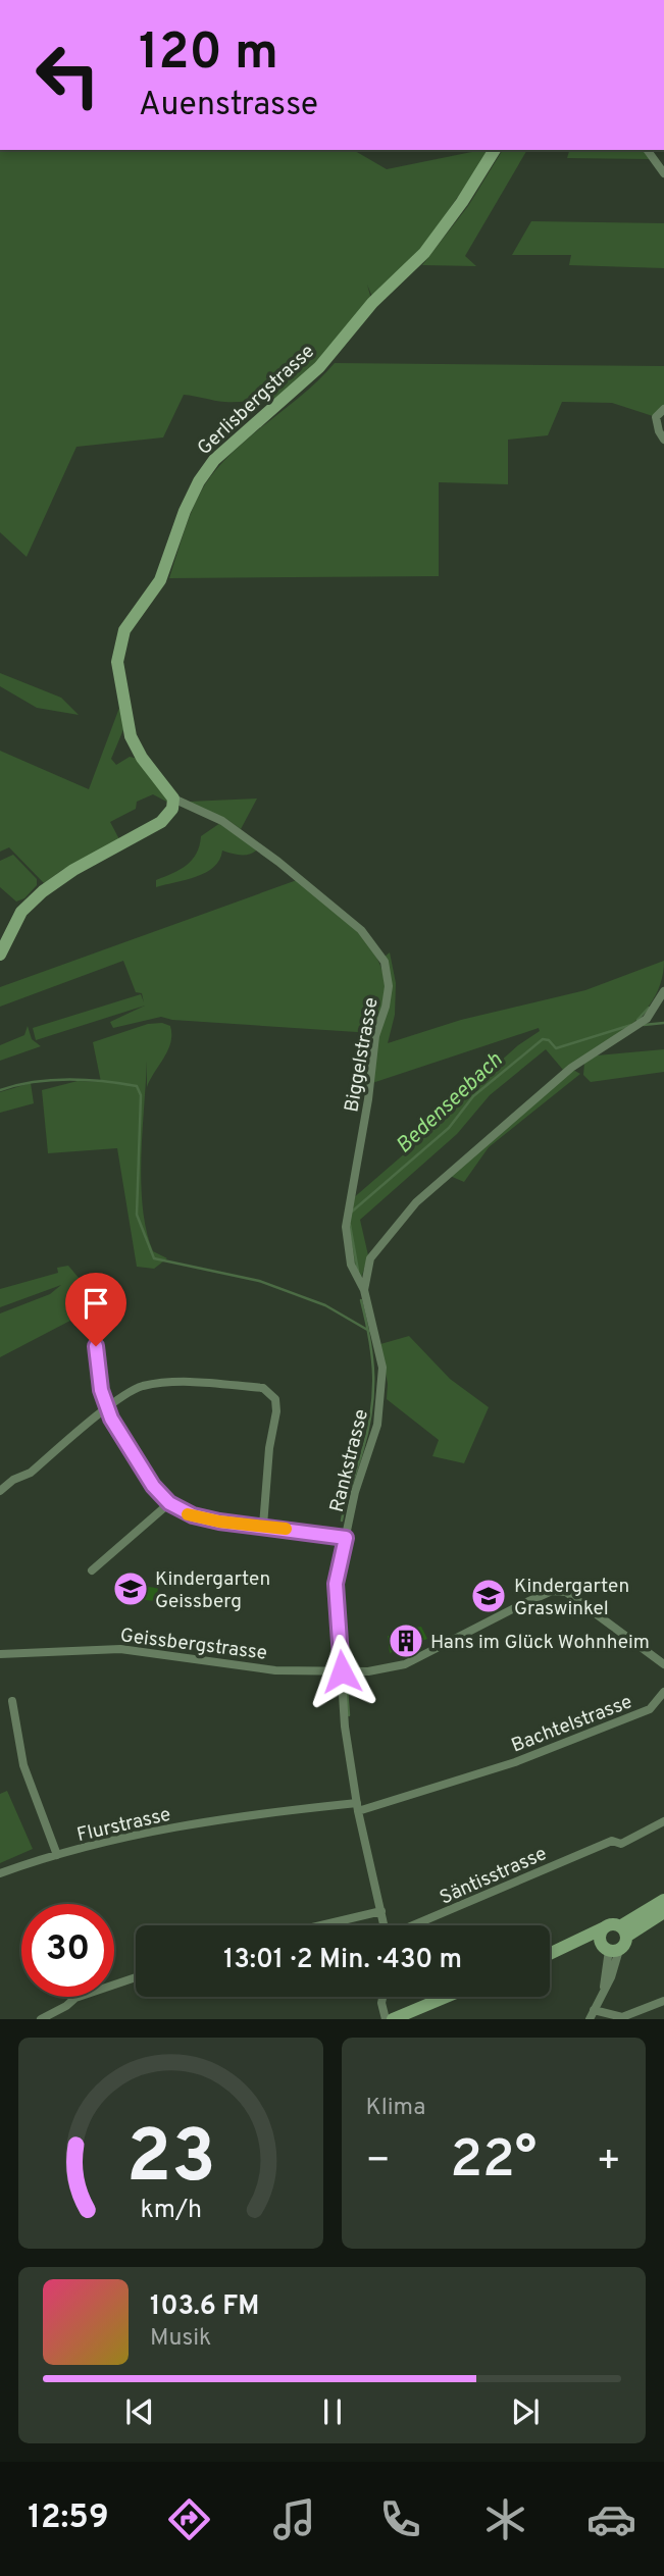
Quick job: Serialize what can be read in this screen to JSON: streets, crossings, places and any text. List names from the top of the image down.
{
  "streets": {
    "street": [
      "Gerlisbergstrasse",
      "Biggelstrasse",
      "Rankstrasse",
      "Geissbergstrasse",
      "Bachtelstrasse",
      "Flurstrasse",
      "Säntisstrasse"
    ]
  },
  "crossings": [
    ["Gerlisbergstrasse", "Biggelstrasse"],
    ["Biggelstrasse", "Rankstrasse"],
    ["Rankstrasse", "Geissbergstrasse"],
    ["Rankstrasse", "Bachtelstrasse"],
    ["Rankstrasse", "Flurstrasse"],
    ["Bachtelstrasse", "Flurstrasse"]
  ],
  "water": ["Bedenseebach"],
  "places": {
    "school or university": ["Kindergarten Geissberg", "Kindergarten Graswinkel"],
    "building": ["Hans im Glück Wohnheim"]
  },
  "page": {
    "turn": ["120 m", "Auenstrasse"],
    "limit": "30",
    "trip": "13:01 · 2 Min. · 430 m",
    "tile": "Klima",
    "heat": ["−", "22°", "+"],
    "song": ["103.6 FM", "Musik"],
    "tabs": "12:59",
    "gauge": ["23", "km/h"]
  }
}
